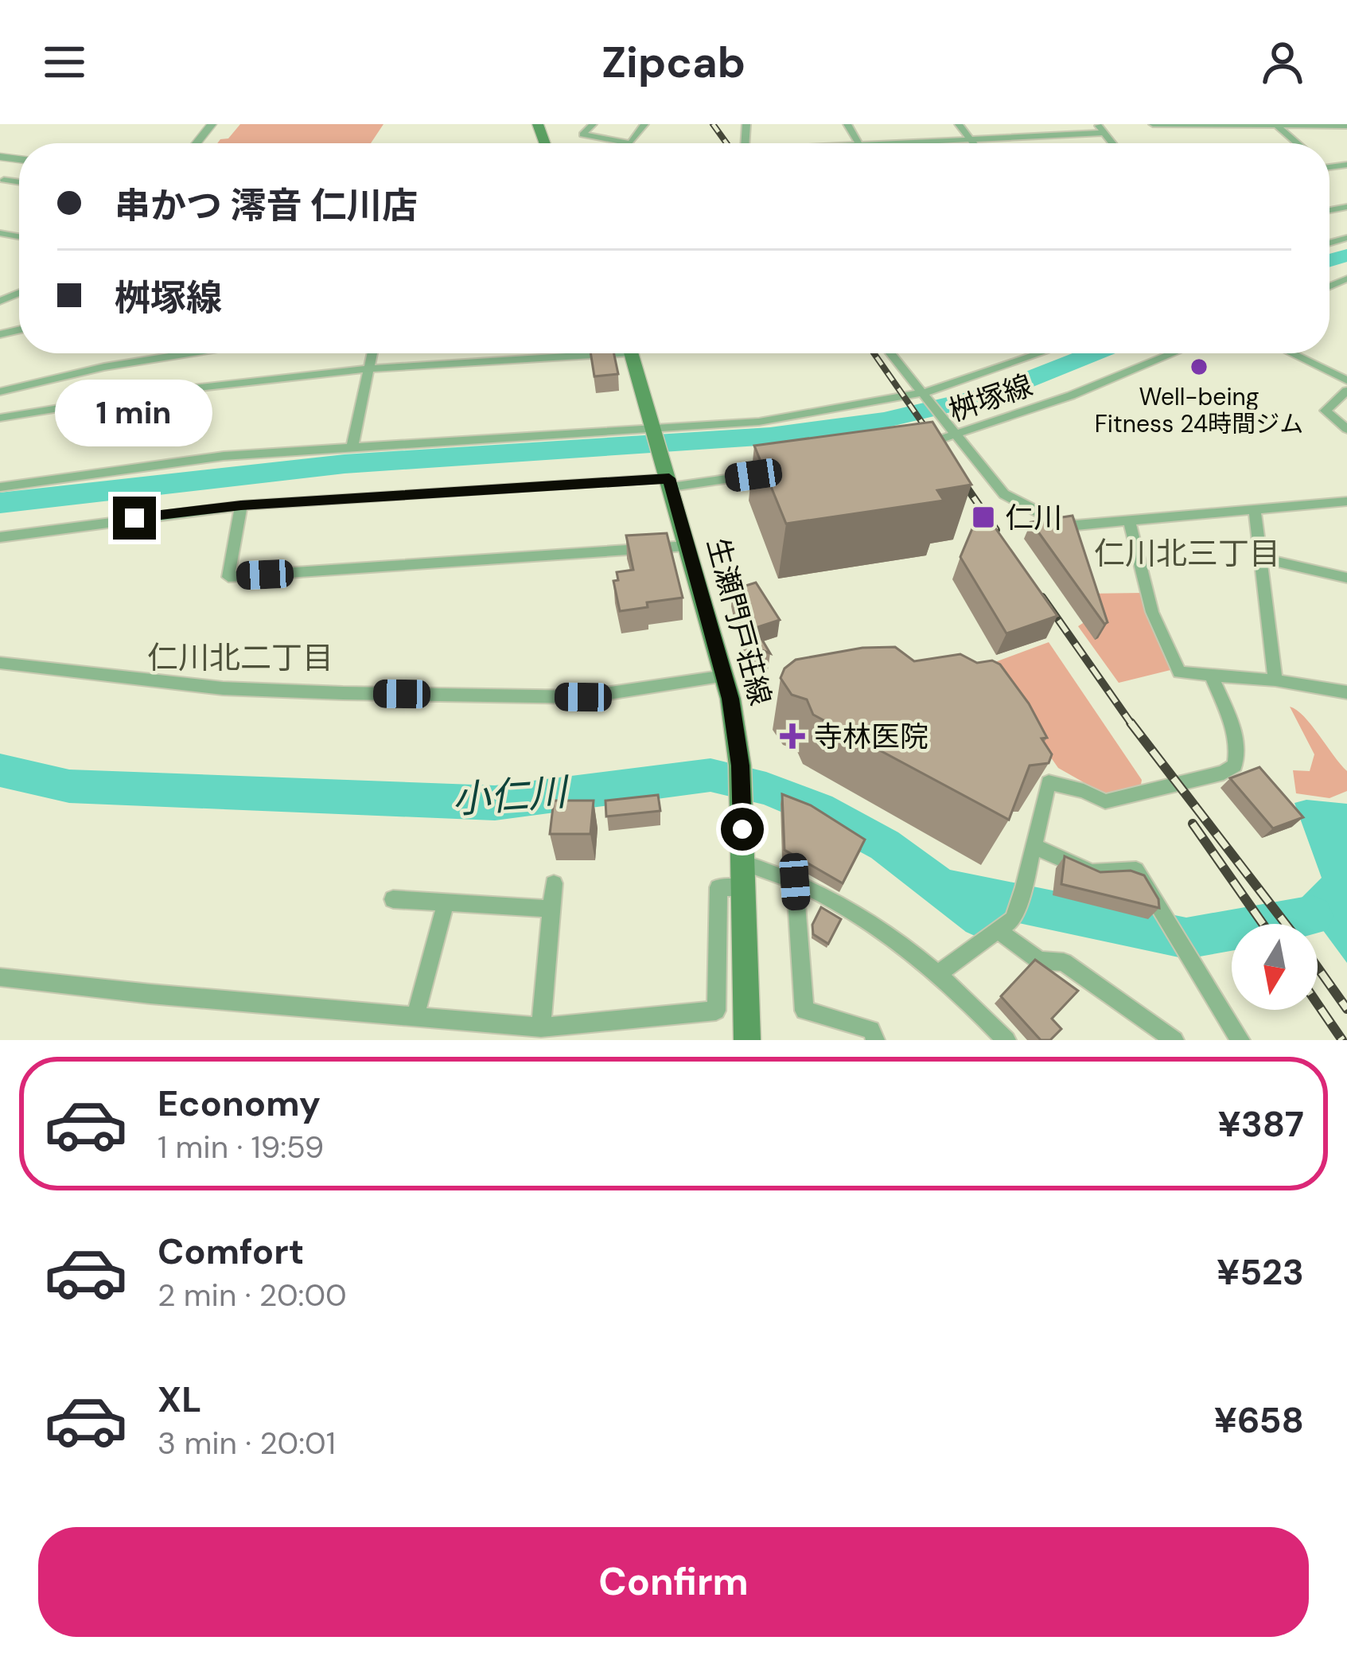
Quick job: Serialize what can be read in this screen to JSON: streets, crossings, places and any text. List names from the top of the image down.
{
  "streets": {
    "main road": ["生瀬門戸荘線"],
    "street": ["桝塚線"]
  },
  "districts": ["仁川北三丁目", "仁川北二丁目"],
  "water": ["小仁川"],
  "places": {
    "other": ["Well-being Fitness 24時間ジム"],
    "transit": ["仁川"],
    "health": ["寺林医院"]
  },
  "north": "bottom",
  "page": {
    "header": "Zipcab",
    "banner": ["串かつ 澪音 仁川店", "桝塚線"],
    "bubble": "1 min",
    "list": [
      {
        "name": "Economy",
        "note": "1 min · 19:59",
        "value": "¥387"
      },
      {
        "name": "Comfort",
        "note": "2 min · 20:00",
        "value": "¥523"
      },
      {
        "name": "XL",
        "note": "3 min · 20:01",
        "value": "¥658"
      }
    ],
    "buttons": "Confirm"
  }
}
